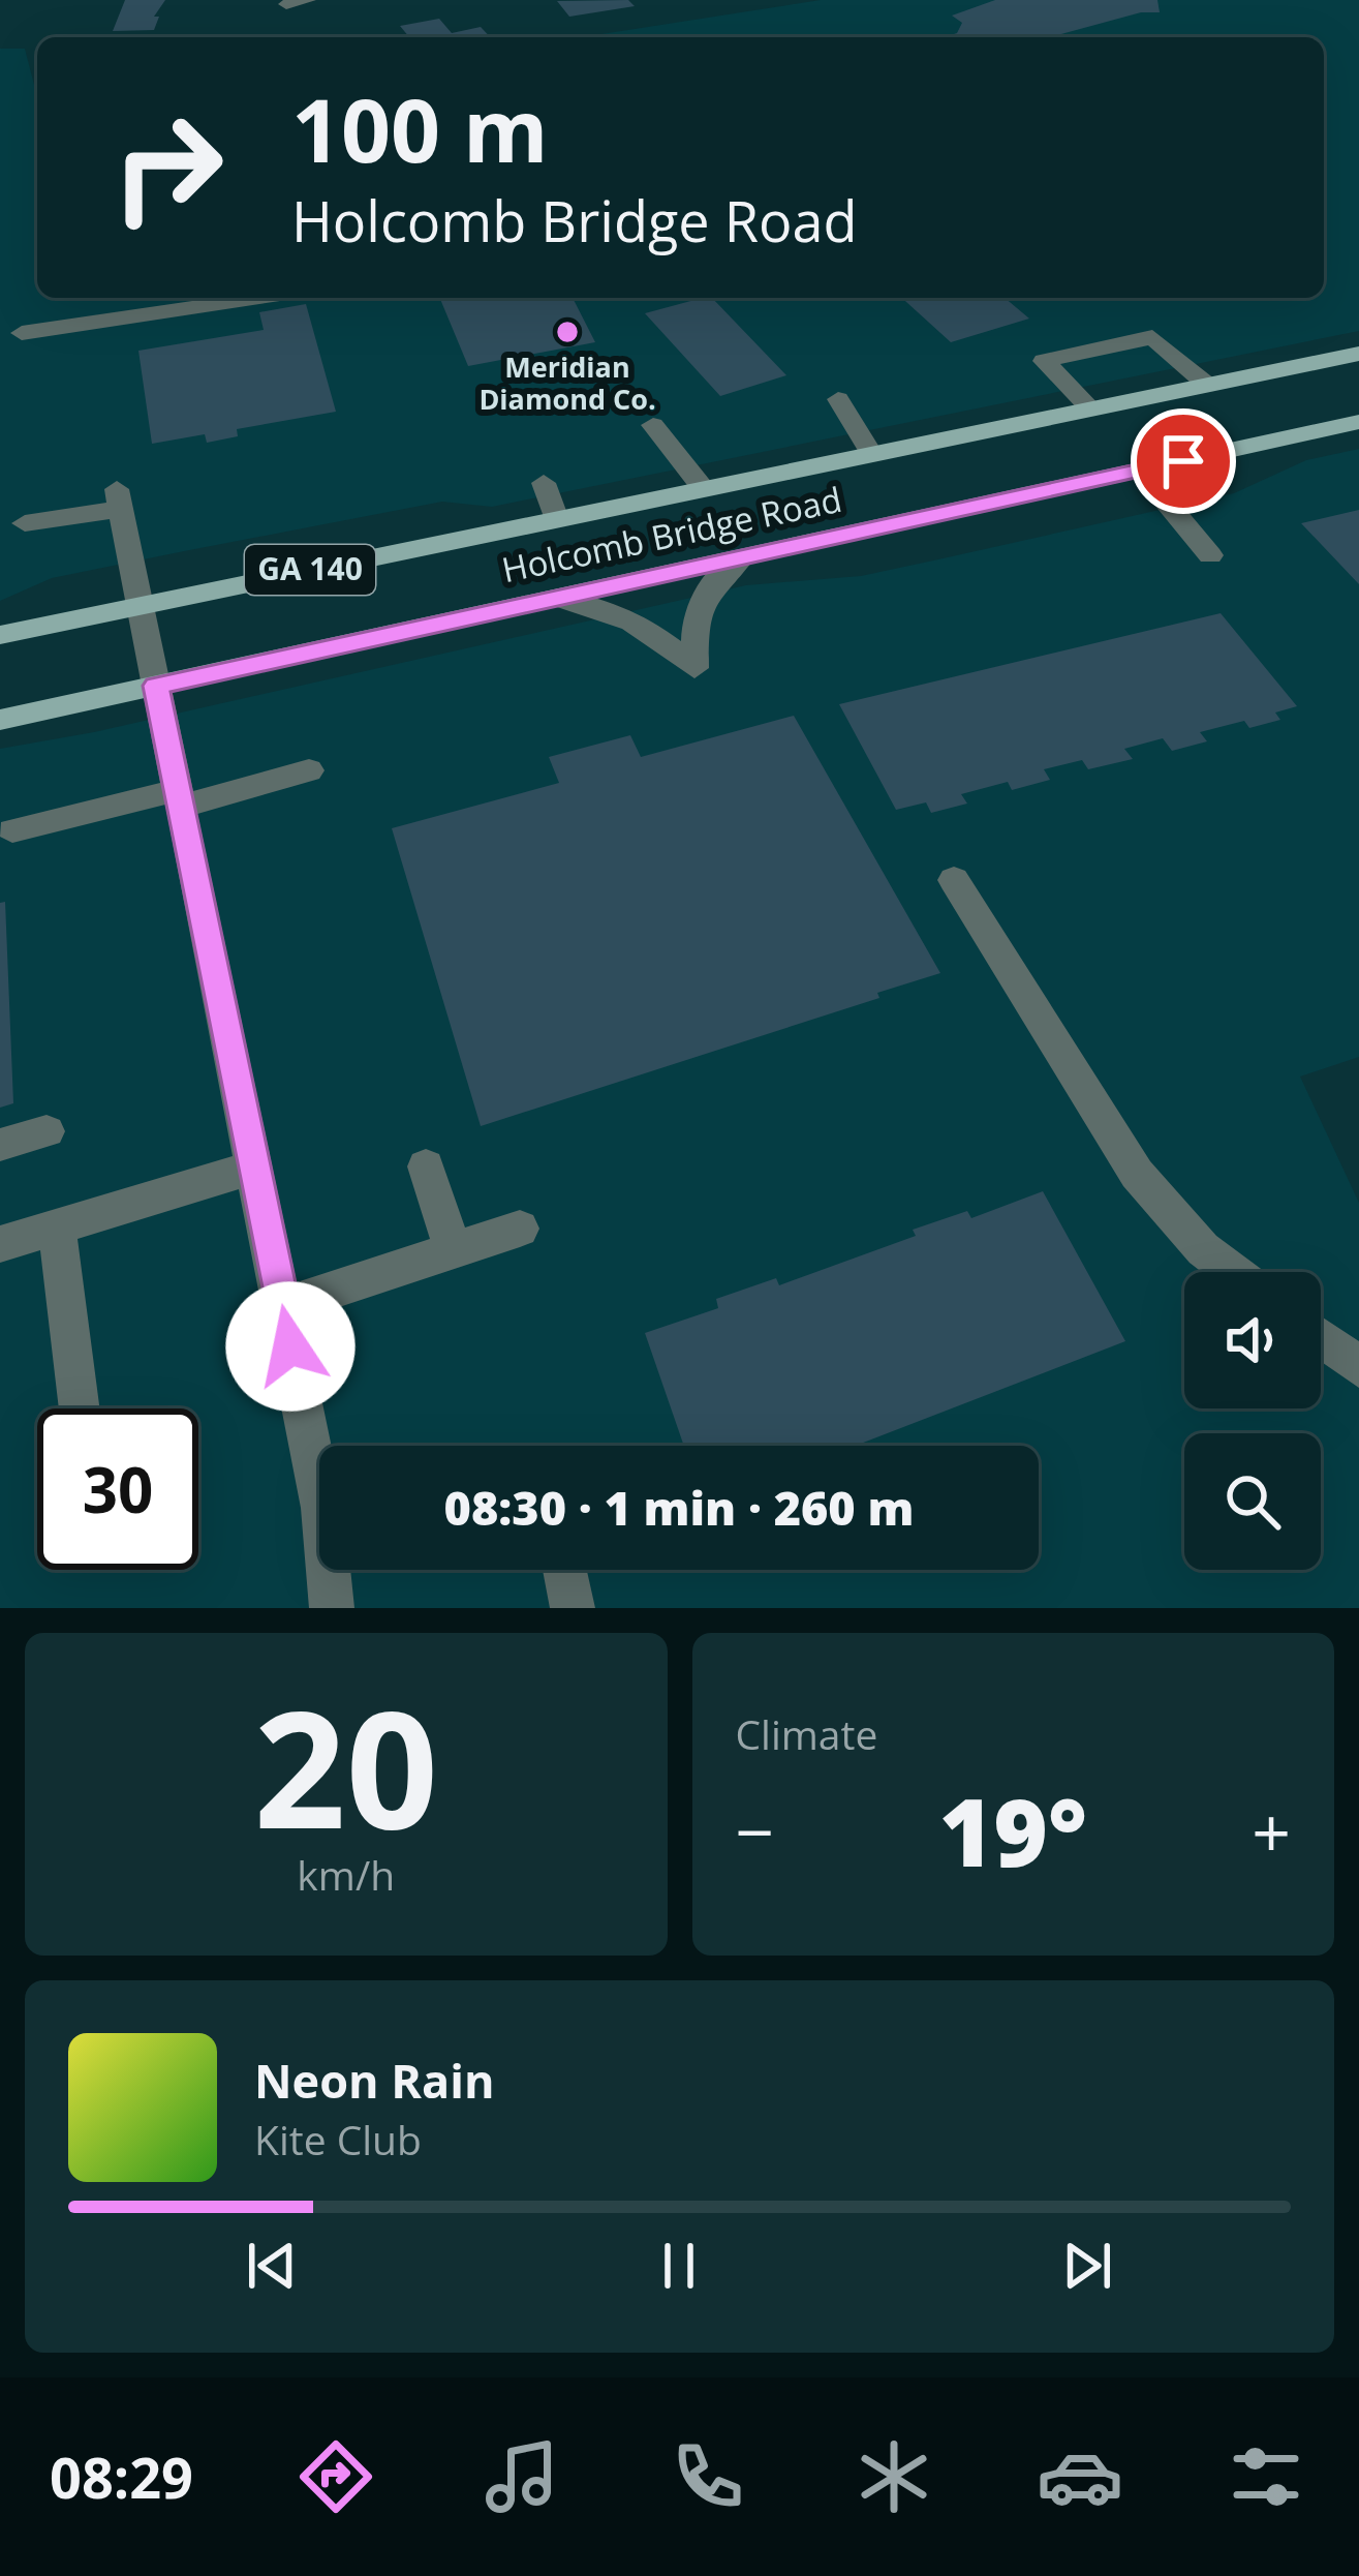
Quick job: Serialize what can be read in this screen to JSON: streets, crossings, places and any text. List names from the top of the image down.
{
  "streets": {
    "main road": ["Holcomb Bridge Road", "GA 140"]
  },
  "places": ["Meridian Diamond Co."],
  "page": {
    "turn": ["100 m", "Holcomb Bridge Road"],
    "limit": "30",
    "trip": "08:30 · 1 min · 260 m",
    "tile": [
      ["20", "km/h"],
      "Climate"
    ],
    "heat": ["−", "19°", "+"],
    "song": ["Neon Rain", "Kite Club"],
    "tabs": "08:29"
  }
}
